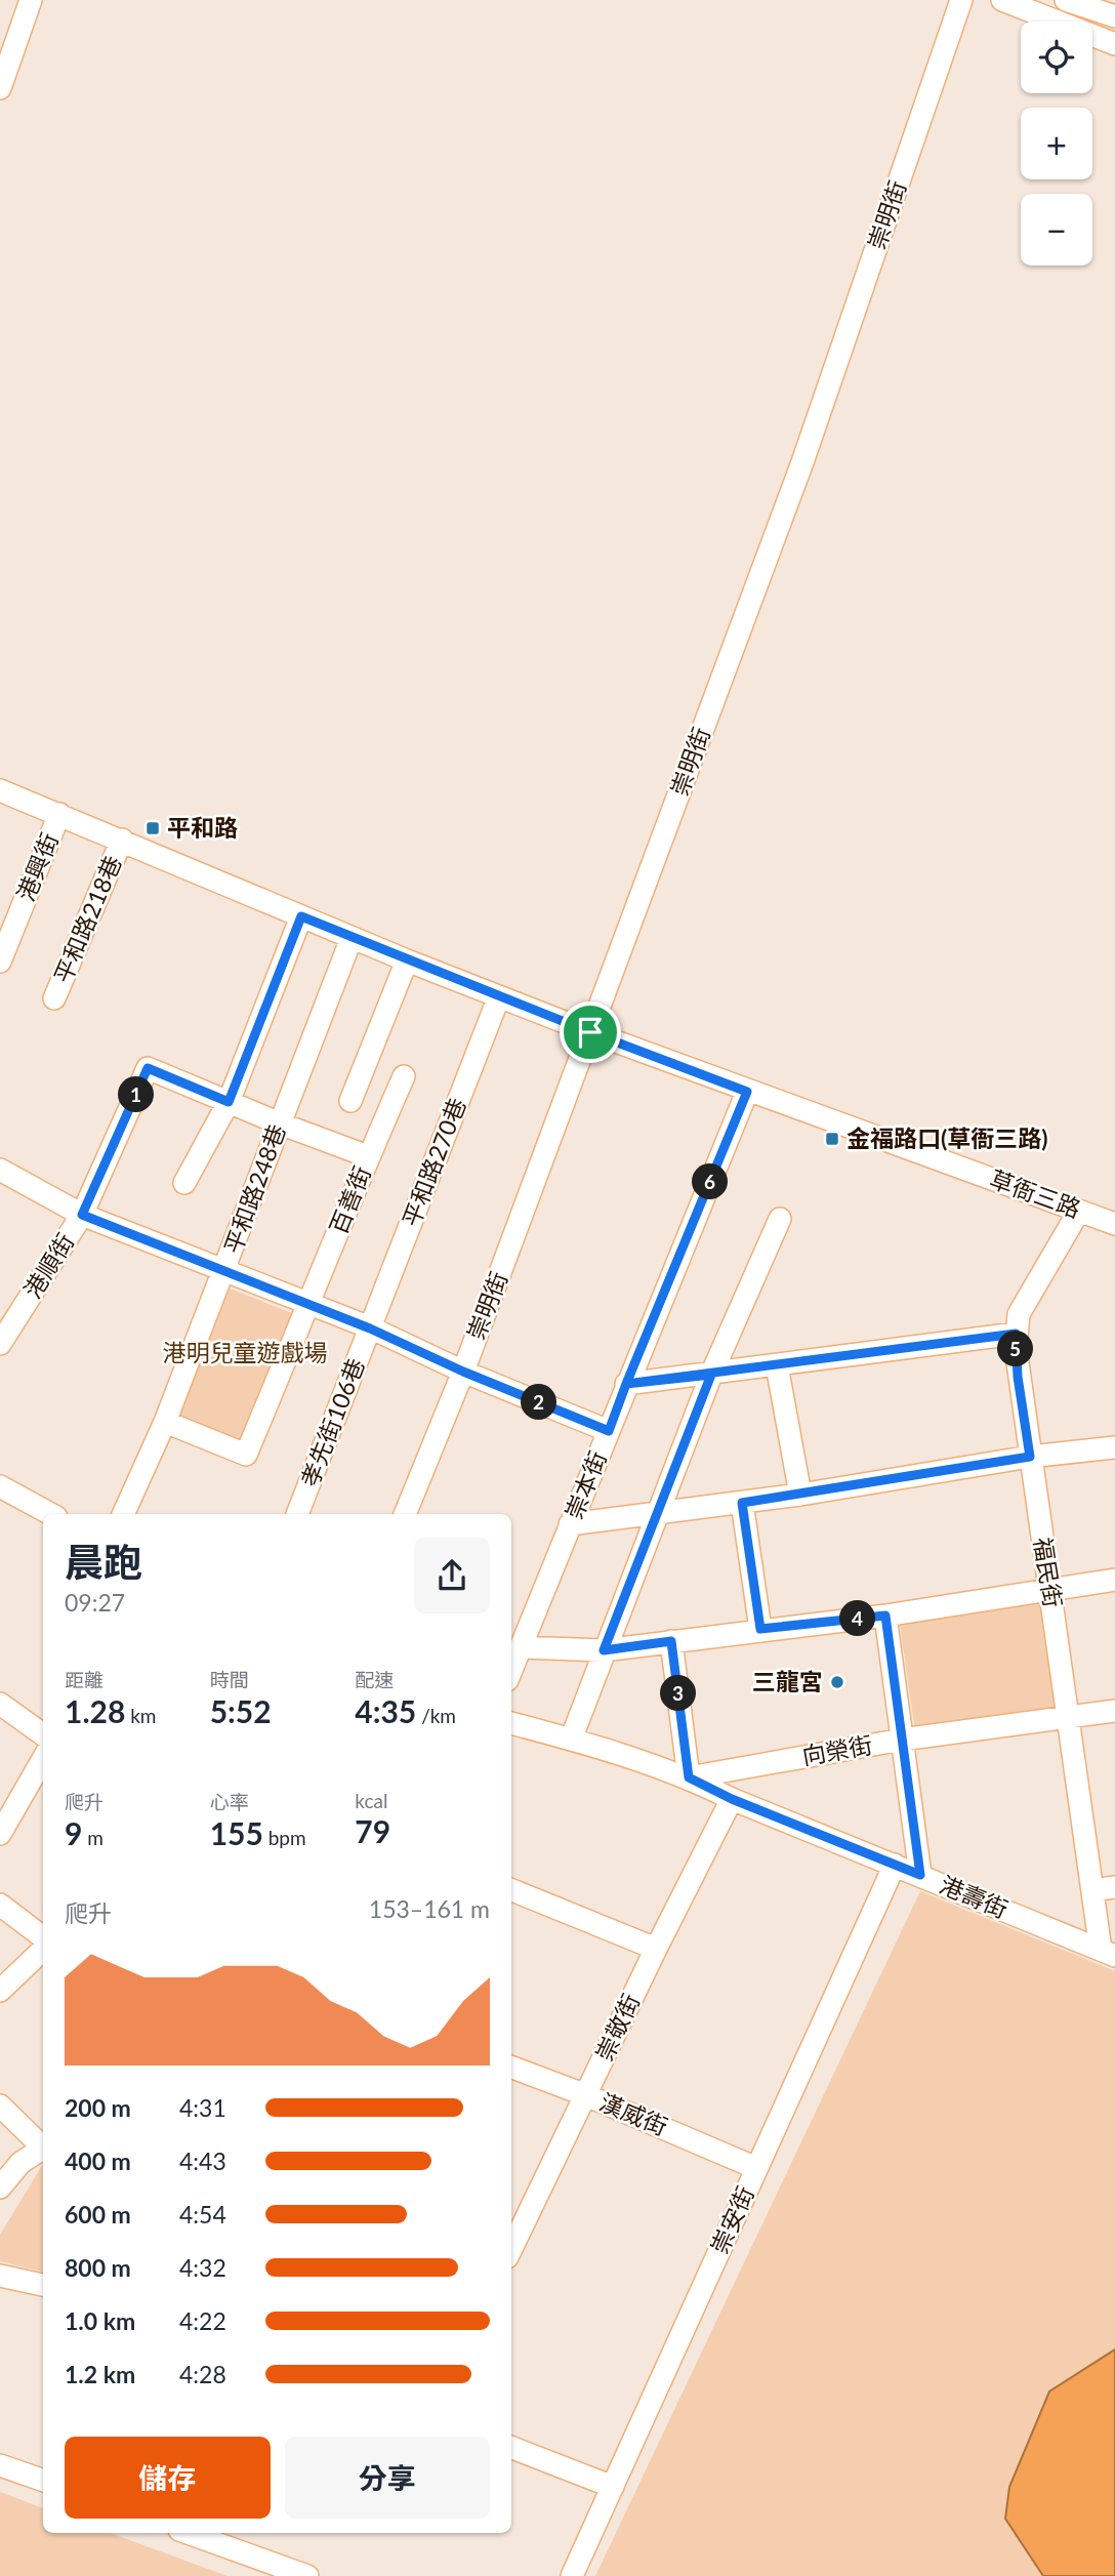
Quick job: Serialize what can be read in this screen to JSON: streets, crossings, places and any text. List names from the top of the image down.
{
  "streets": {
    "street": [
      "崇明街",
      "港興街",
      "平和路218巷",
      "平和路270巷",
      "平和路248巷",
      "草衙三路",
      "百善街",
      "港順街",
      "孝先街106巷",
      "崇本街",
      "福民街",
      "向榮街",
      "港壽街",
      "崇敬街",
      "漢威街",
      "崇安街"
    ]
  },
  "crossings": [
    ["崇明街", "草衙三路"],
    ["平和路270巷", "孝先街106巷"],
    ["平和路248巷", "百善街"],
    ["草衙三路", "崇本街"],
    ["草衙三路", "福民街"],
    ["百善街", "港順街"],
    ["福民街", "向榮街"],
    ["福民街", "港壽街"],
    ["向榮街", "港壽街"],
    ["港壽街", "崇敬街"],
    ["港壽街", "崇安街"],
    ["崇敬街", "漢威街"],
    ["漢威街", "崇安街"]
  ],
  "parks": ["港明兒童遊戲場"],
  "places": {
    "transit": ["平和路", "金福路口(草衙三路)"],
    "other": ["三龍宮"]
  },
  "page": {
    "map_buttons": ["+", "−"],
    "pins": [
      "1",
      "6",
      "5",
      "2",
      "4",
      "3"
    ],
    "heading": ["晨跑", "09:27"],
    "stats": [
      ["距離", "1.28 km"],
      ["時間", "5:52"],
      ["配速", "4:35 /km"],
      ["爬升", "9 m"],
      ["心率", "155 bpm"],
      ["kcal", "79"]
    ],
    "chart": ["爬升", "153–161 m"],
    "list": [
      {
        "name": "200 m",
        "note": "4:31"
      },
      {
        "name": "400 m",
        "note": "4:43"
      },
      {
        "name": "600 m",
        "note": "4:54"
      },
      {
        "name": "800 m",
        "note": "4:32"
      },
      {
        "name": "1.0 km",
        "note": "4:22"
      },
      {
        "name": "1.2 km",
        "note": "4:28"
      }
    ],
    "buttons": ["儲存", "分享"]
  }
}
